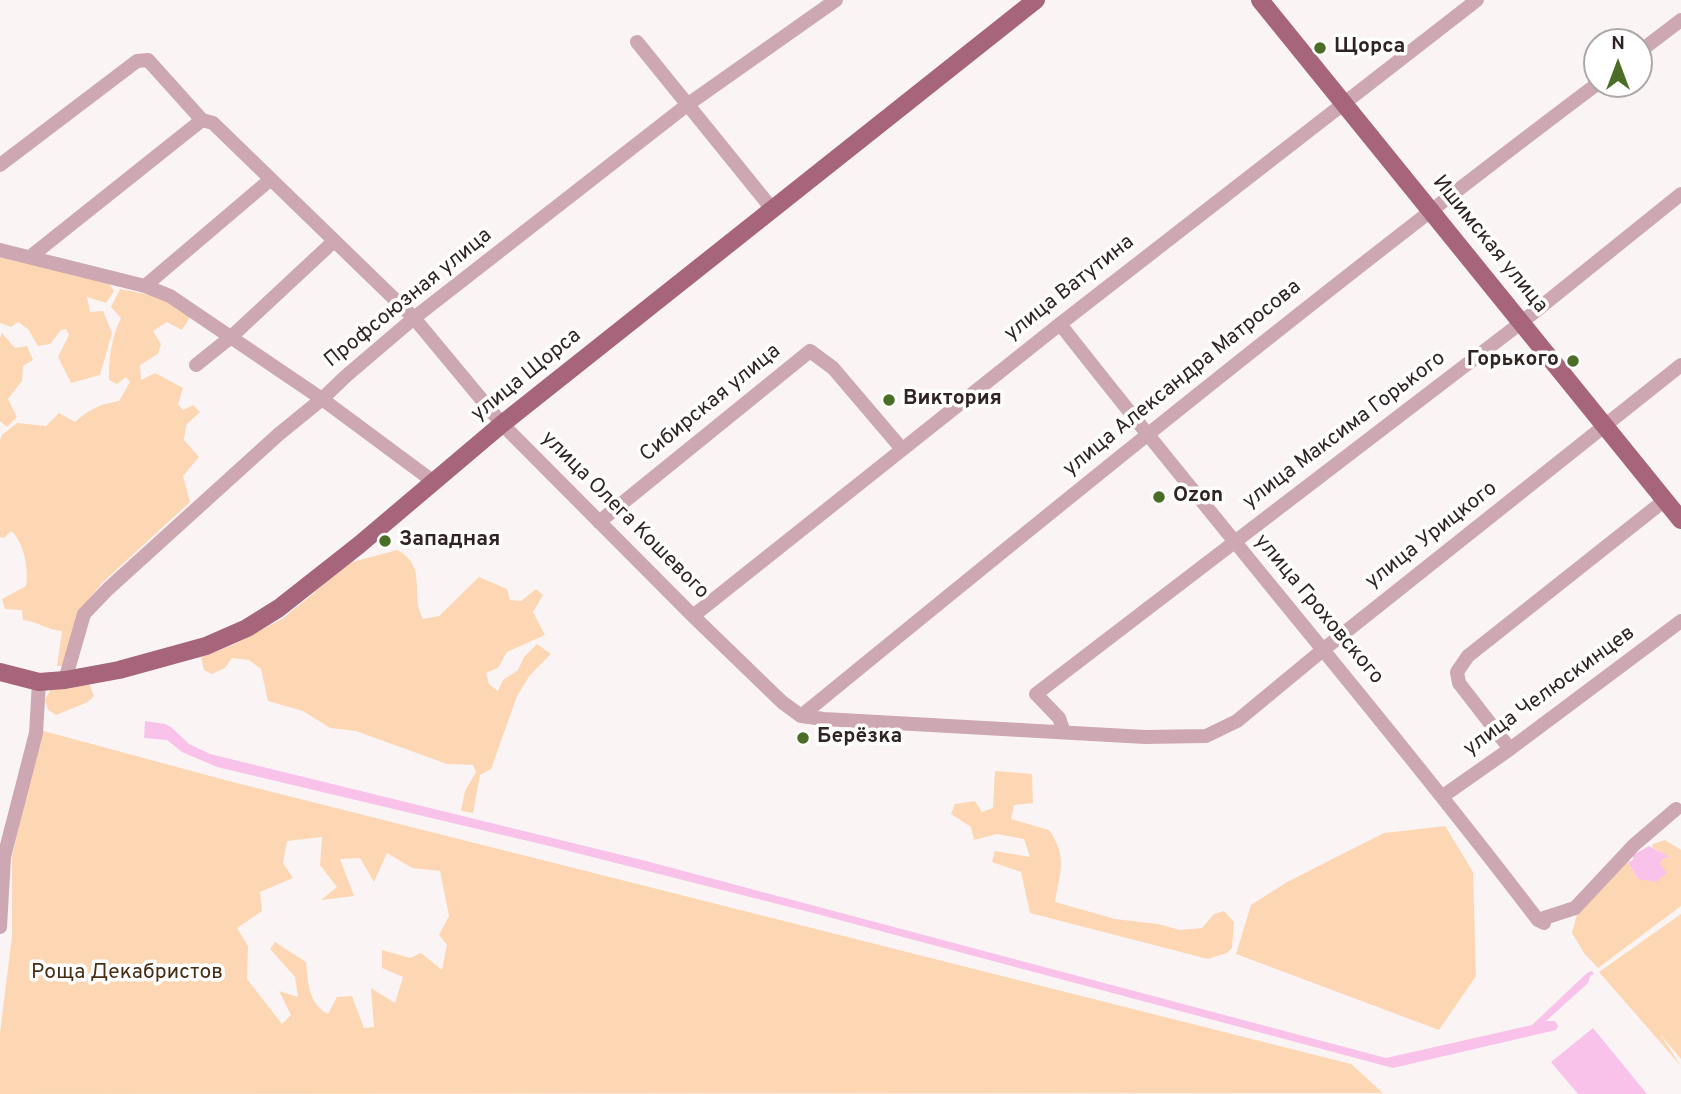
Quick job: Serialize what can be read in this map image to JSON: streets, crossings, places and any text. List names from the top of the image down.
{
  "streets": {
    "main road": ["Ишимская улица", "улица Щорса"],
    "street": [
      "улица Ватутина",
      "Профсоюзная улица",
      "улица Александра Матросова",
      "Сибирская улица",
      "улица Максима Горького",
      "улица Олега Кошевого",
      "улица Урицкого",
      "улица Гроховского",
      "улица Челюскинцев"
    ]
  },
  "crossings": [
    ["Ишимская улица", "улица Ватутина"],
    ["Ишимская улица", "улица Александра Матросова"],
    ["Ишимская улица", "улица Максима Горького"],
    ["Ишимская улица", "улица Урицкого"],
    ["улица Ватутина", "Сибирская улица"],
    ["улица Ватутина", "улица Олега Кошевого"],
    ["улица Ватутина", "улица Гроховского"],
    ["Профсоюзная улица", "улица Щорса"],
    ["Профсоюзная улица", "улица Олега Кошевого"],
    ["улица Щорса", "улица Олега Кошевого"],
    ["улица Александра Матросова", "улица Олега Кошевого"],
    ["улица Александра Матросова", "улица Гроховского"],
    ["Сибирская улица", "улица Олега Кошевого"],
    ["улица Максима Горького", "улица Урицкого"],
    ["улица Максима Горького", "улица Гроховского"],
    ["улица Урицкого", "улица Гроховского"],
    ["улица Гроховского", "улица Челюскинцев"]
  ],
  "parks": ["Роща Декабристов"],
  "places": [
    "Щорса",
    "Горького",
    "Виктория",
    "Ozon",
    "Западная",
    "Берёзка"
  ],
  "north": "top"
}
